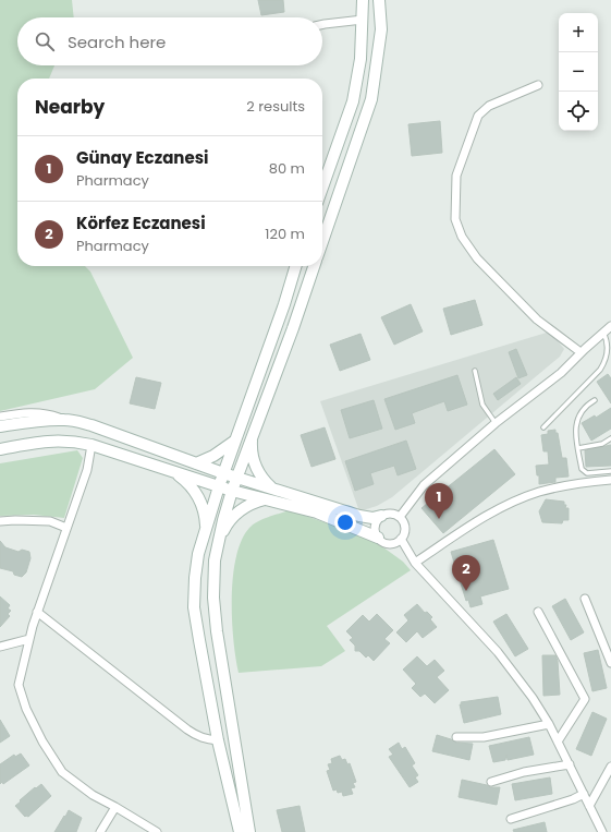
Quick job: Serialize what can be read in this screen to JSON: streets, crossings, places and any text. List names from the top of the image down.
{
  "page": {
    "map_buttons": ["+", "−"],
    "search": "Search here",
    "heading": ["Nearby", "2 results"],
    "list": [
      {
        "mark": "1",
        "name": "Günay Eczanesi",
        "note": "Pharmacy",
        "value": "80 m"
      },
      {
        "mark": "2",
        "name": "Körfez Eczanesi",
        "note": "Pharmacy",
        "value": "120 m"
      }
    ],
    "pins": ["1", "2"]
  }
}
